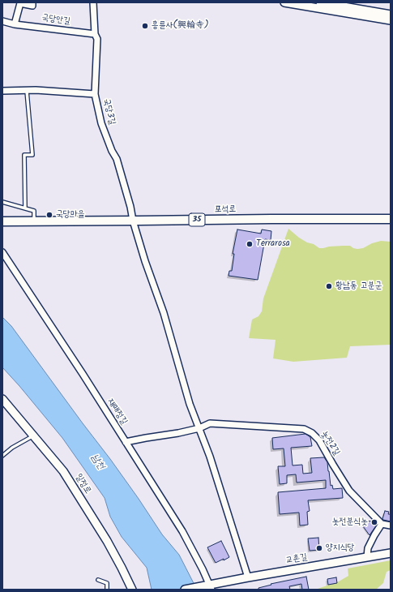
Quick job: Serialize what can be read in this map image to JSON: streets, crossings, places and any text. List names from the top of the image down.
{
  "streets": {
    "main road": ["포석로", "35"],
    "street": [
      "국당안길",
      "국당3길",
      "재매정길",
      "놋전2길",
      "일정로",
      "교촌길"
    ]
  },
  "crossings": [
    ["국당안길", "국당3길"],
    ["국당3길", "포석로"],
    ["국당3길", "놋전2길"],
    ["국당3길", "교촌길"],
    ["재매정길", "놋전2길"],
    ["재매정길", "교촌길"]
  ],
  "water": ["남천"],
  "places": [
    "흥륜사(興輪寺)",
    "국당마을",
    "Terrarosa",
    "황남동 고분군",
    "놋전분식놋",
    "양지식당"
  ]
}
